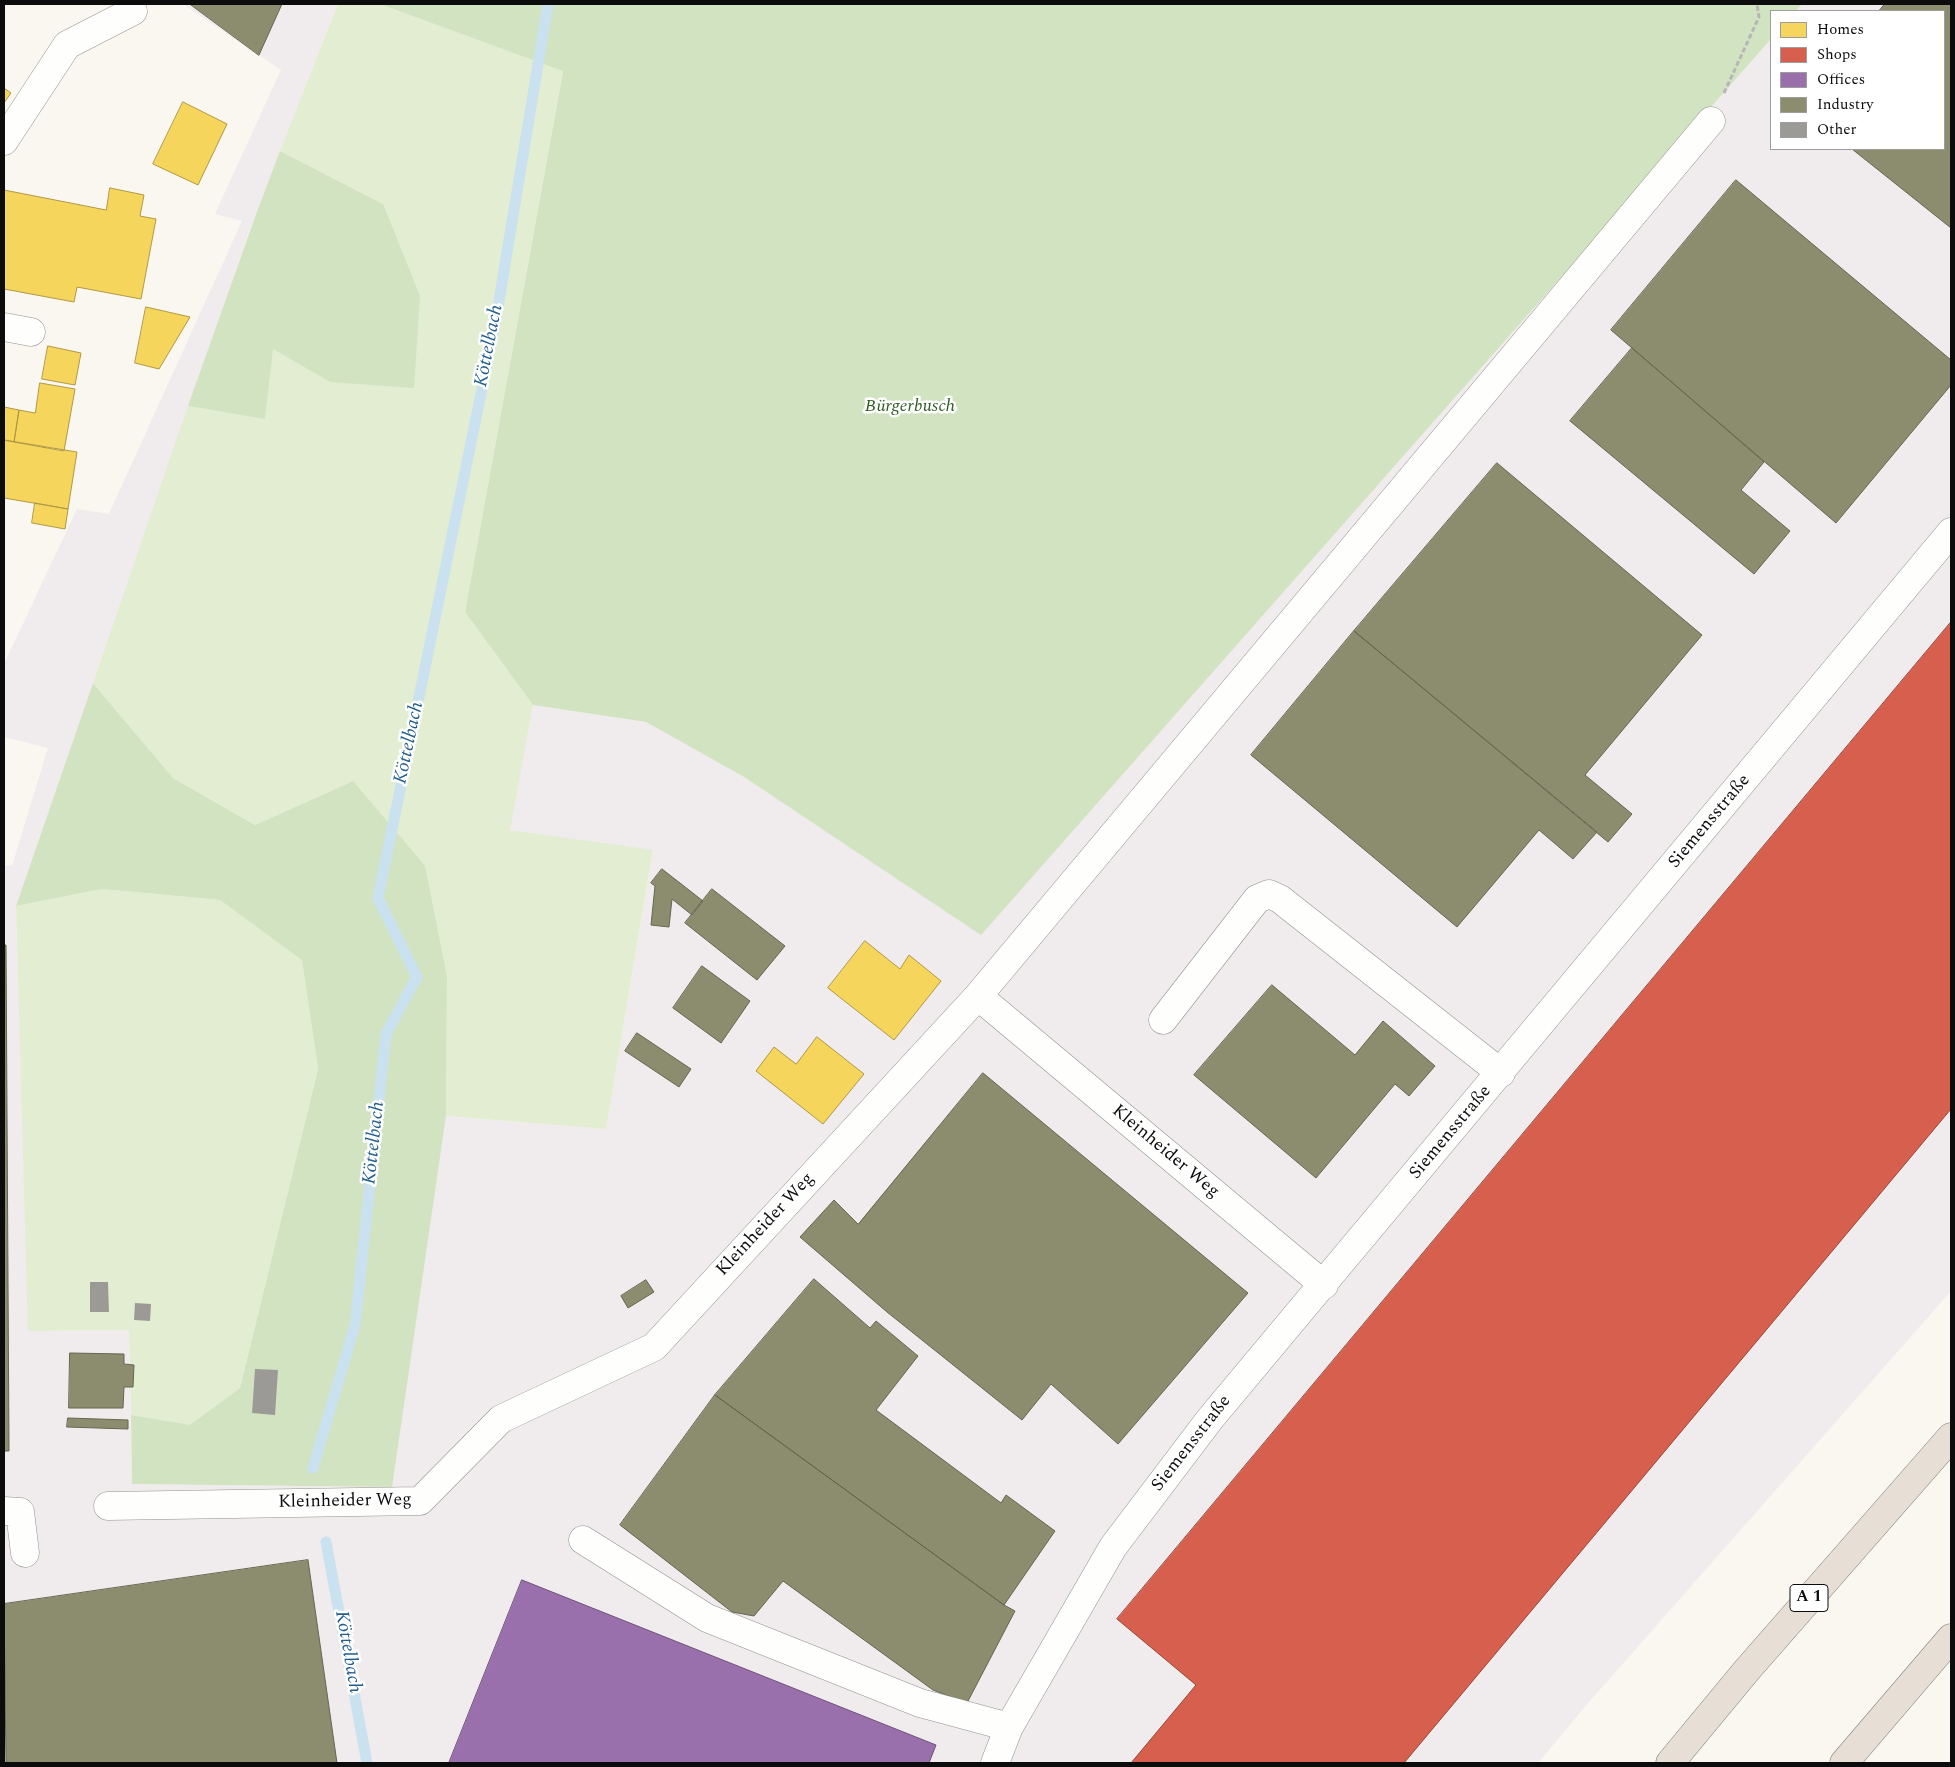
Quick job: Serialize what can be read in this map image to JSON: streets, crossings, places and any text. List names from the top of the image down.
{
  "streets": {
    "highway": ["A 1"],
    "street": ["Siemensstraße", "Kleinheider Weg"]
  },
  "crossings": [
    ["Siemensstraße", "Kleinheider Weg"]
  ],
  "water": ["Köttelbach"],
  "parks": ["Bürgerbusch"],
  "legend": [
    "Homes",
    "Shops",
    "Offices",
    "Industry",
    "Other"
  ]
}
